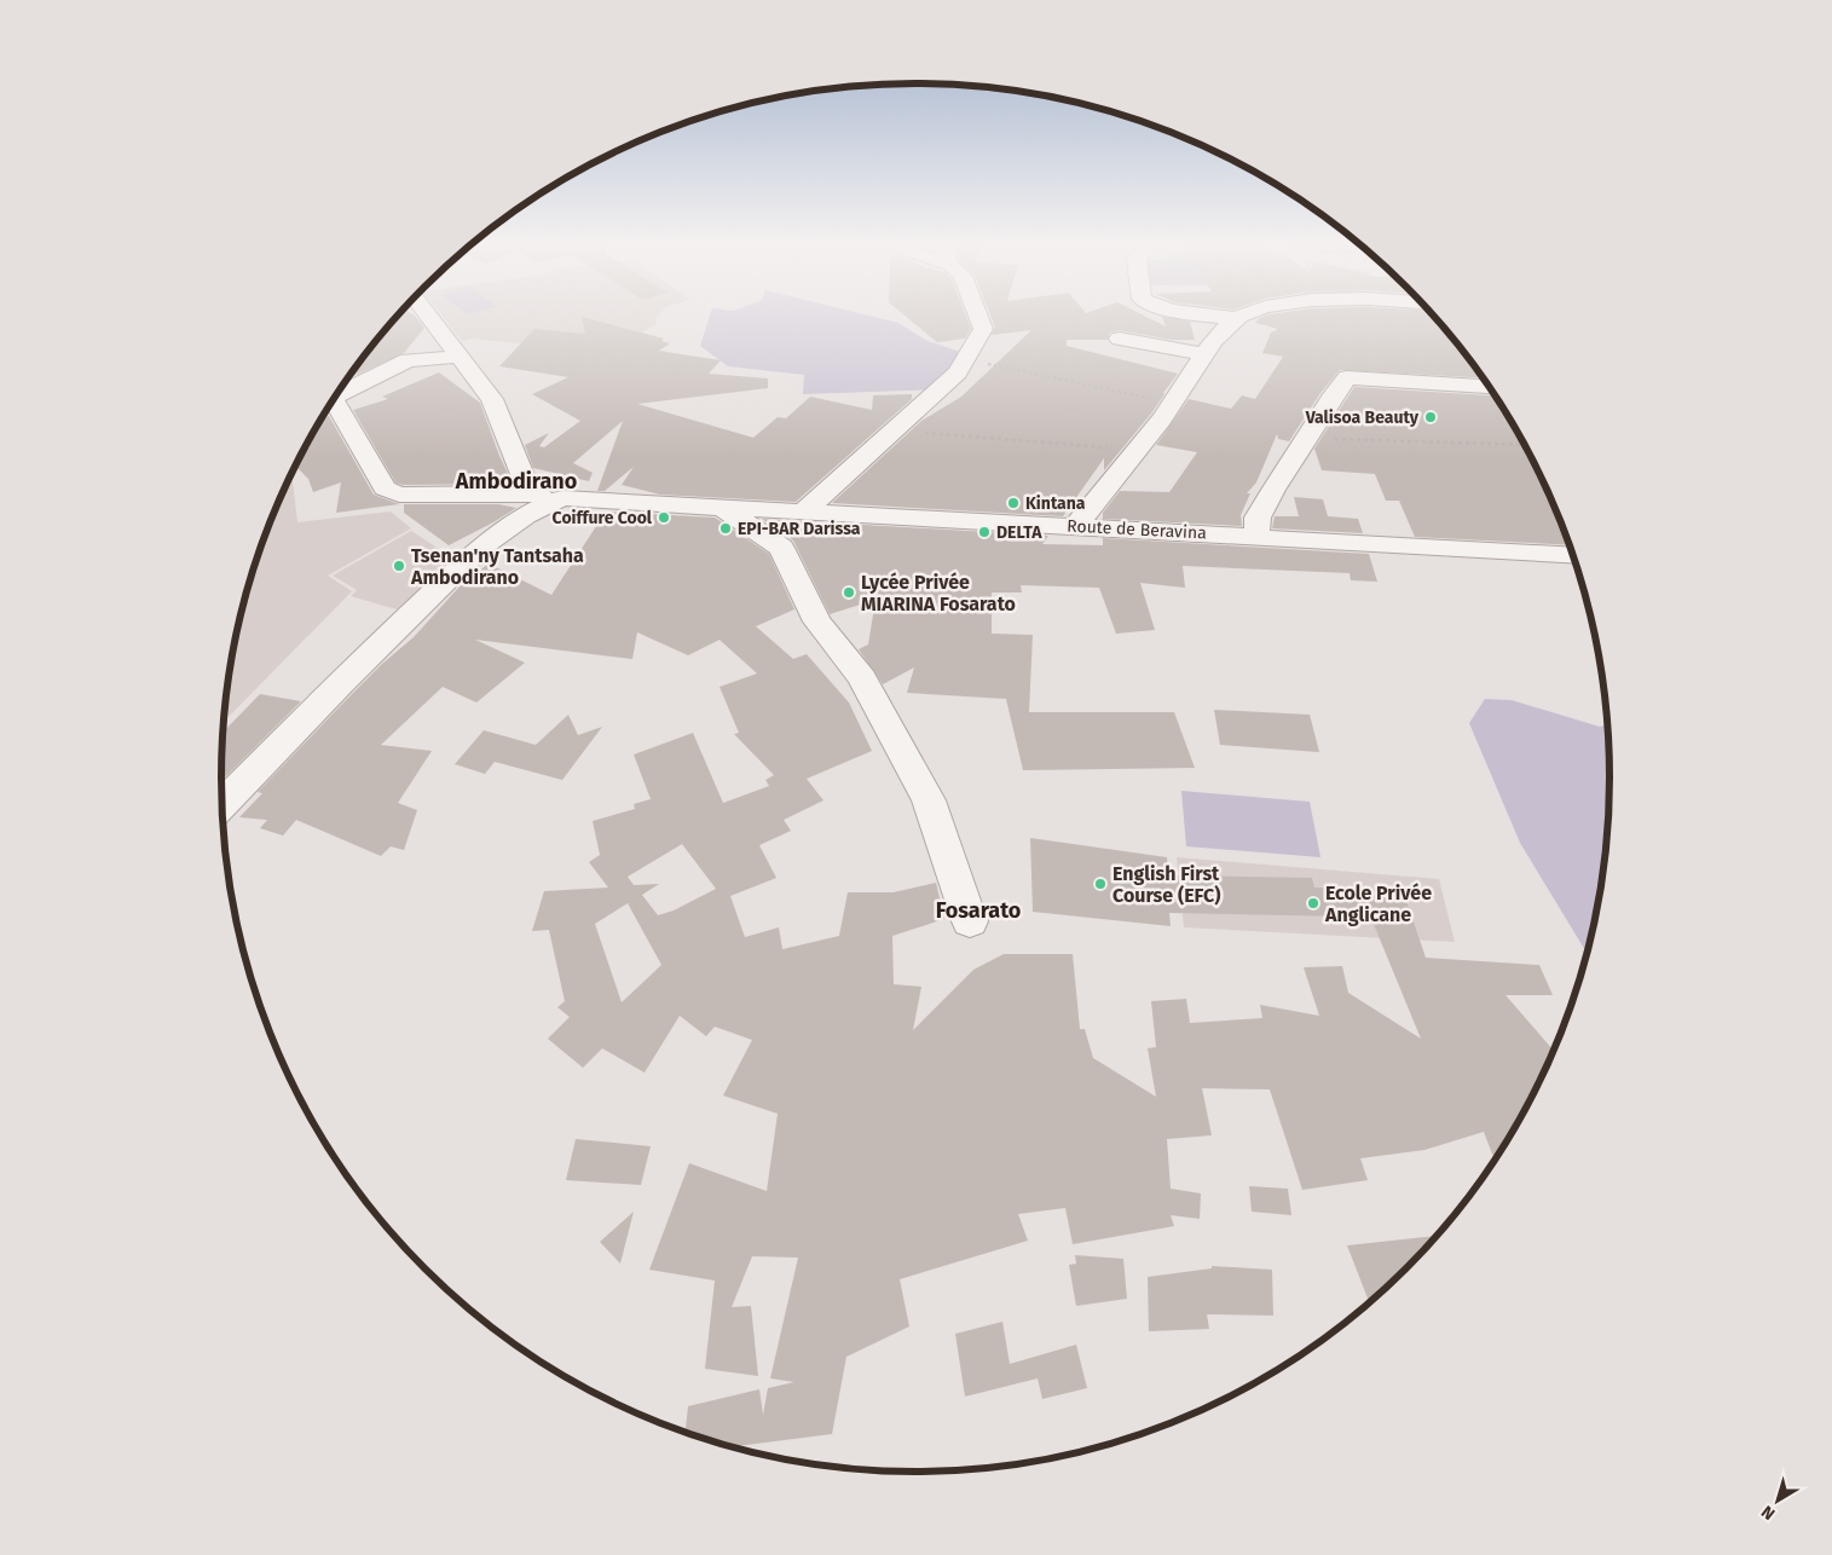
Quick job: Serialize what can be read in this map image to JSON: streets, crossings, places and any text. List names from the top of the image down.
{
  "streets": {
    "street": ["Route de Beravina"]
  },
  "districts": ["Ambodirano", "Fosarato"],
  "places": [
    "Valisoa Beauty",
    "Kintana",
    "Coiffure Cool",
    "EPI-BAR Darissa",
    "DELTA",
    "Tsenan'ny Tantsaha Ambodirano",
    "Lycée Privée MIARINA Fosarato",
    "English First Course (EFC)",
    "Ecole Privée Anglicane"
  ],
  "north": "bottom left"
}
